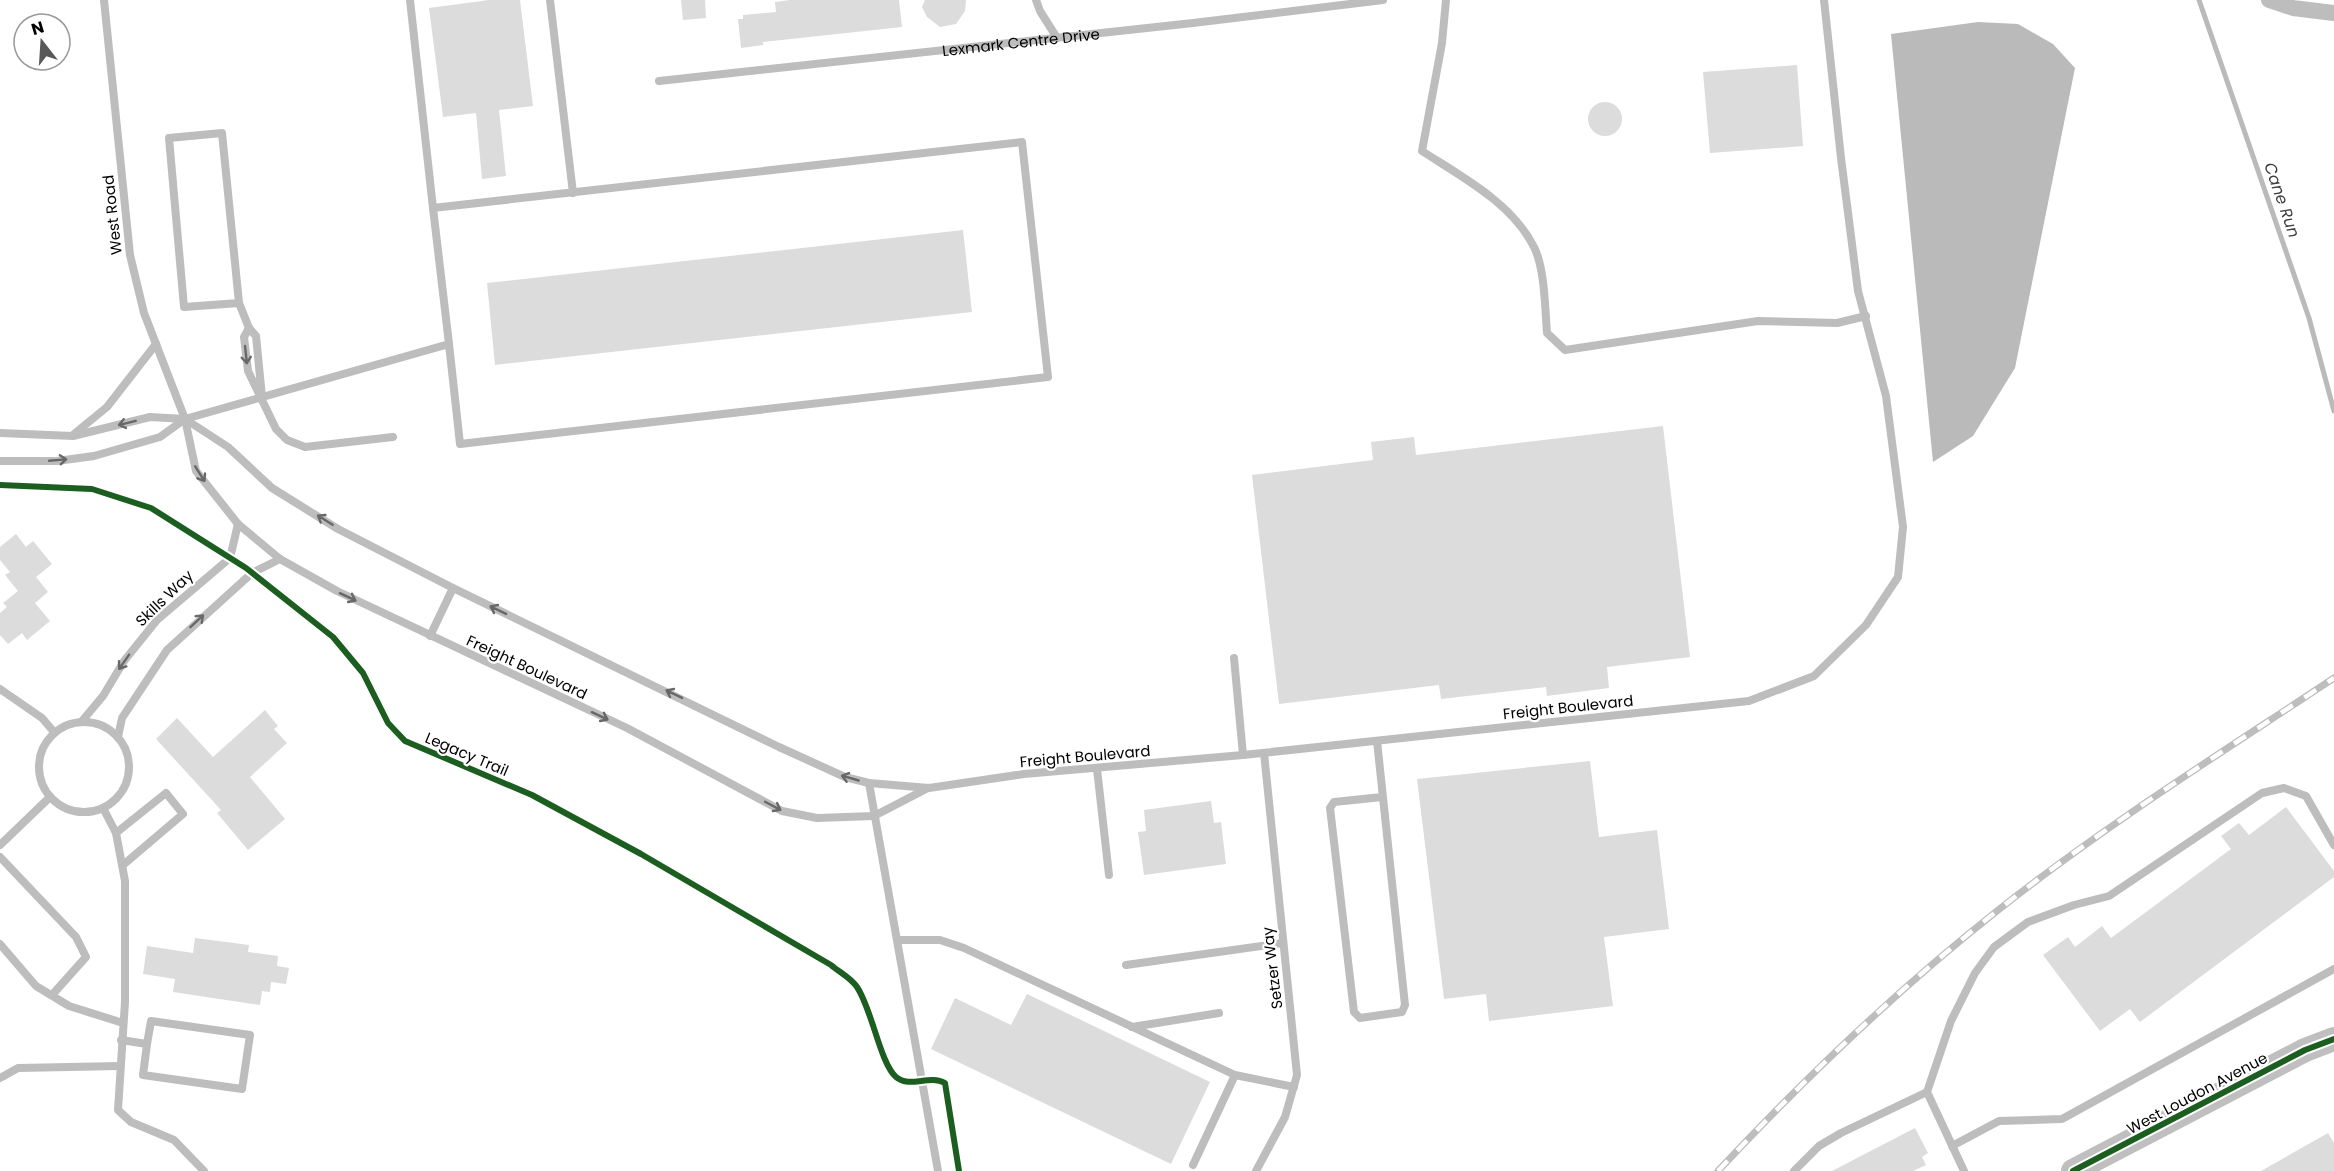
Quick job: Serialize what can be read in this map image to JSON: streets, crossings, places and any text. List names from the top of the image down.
{
  "streets": {
    "main road": ["West Loudon Avenue"],
    "lane": [
      "Lexmark Centre Drive",
      "West Road",
      "Skills Way",
      "Freight Boulevard",
      "Setzer Way"
    ],
    "cycle path": ["Legacy Trail"]
  },
  "crossings": [
    ["West Road", "Freight Boulevard"],
    ["Skills Way", "Freight Boulevard"],
    ["Freight Boulevard", "Setzer Way"]
  ],
  "water": ["Cane Run"],
  "north": "top"
}
